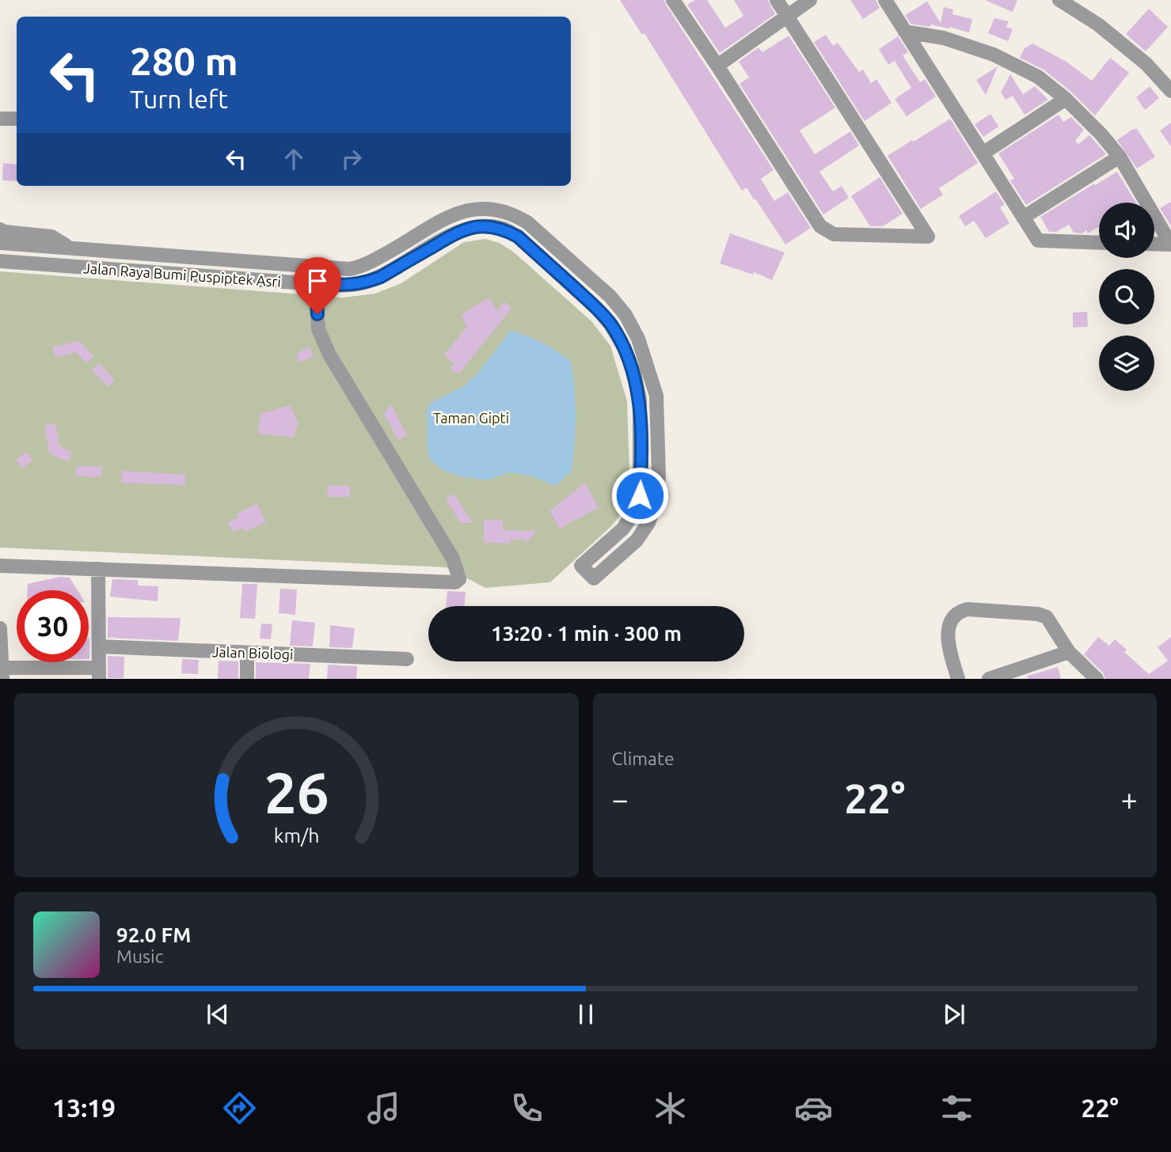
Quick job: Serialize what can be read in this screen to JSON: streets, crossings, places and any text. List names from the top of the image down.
{
  "streets": {
    "street": ["Jalan Raya Bumi Puspiptek Asri", "Jalan Biologi"]
  },
  "parks": ["Taman Gipti"],
  "page": {
    "turn": ["280 m", "Turn left"],
    "limit": "30",
    "trip": "13:20 · 1 min · 300 m",
    "tile": "Climate",
    "heat": ["−", "22°", "+"],
    "song": ["92.0 FM", "Music"],
    "tabs": ["13:19", "22°"],
    "gauge": ["26", "km/h"]
  }
}
